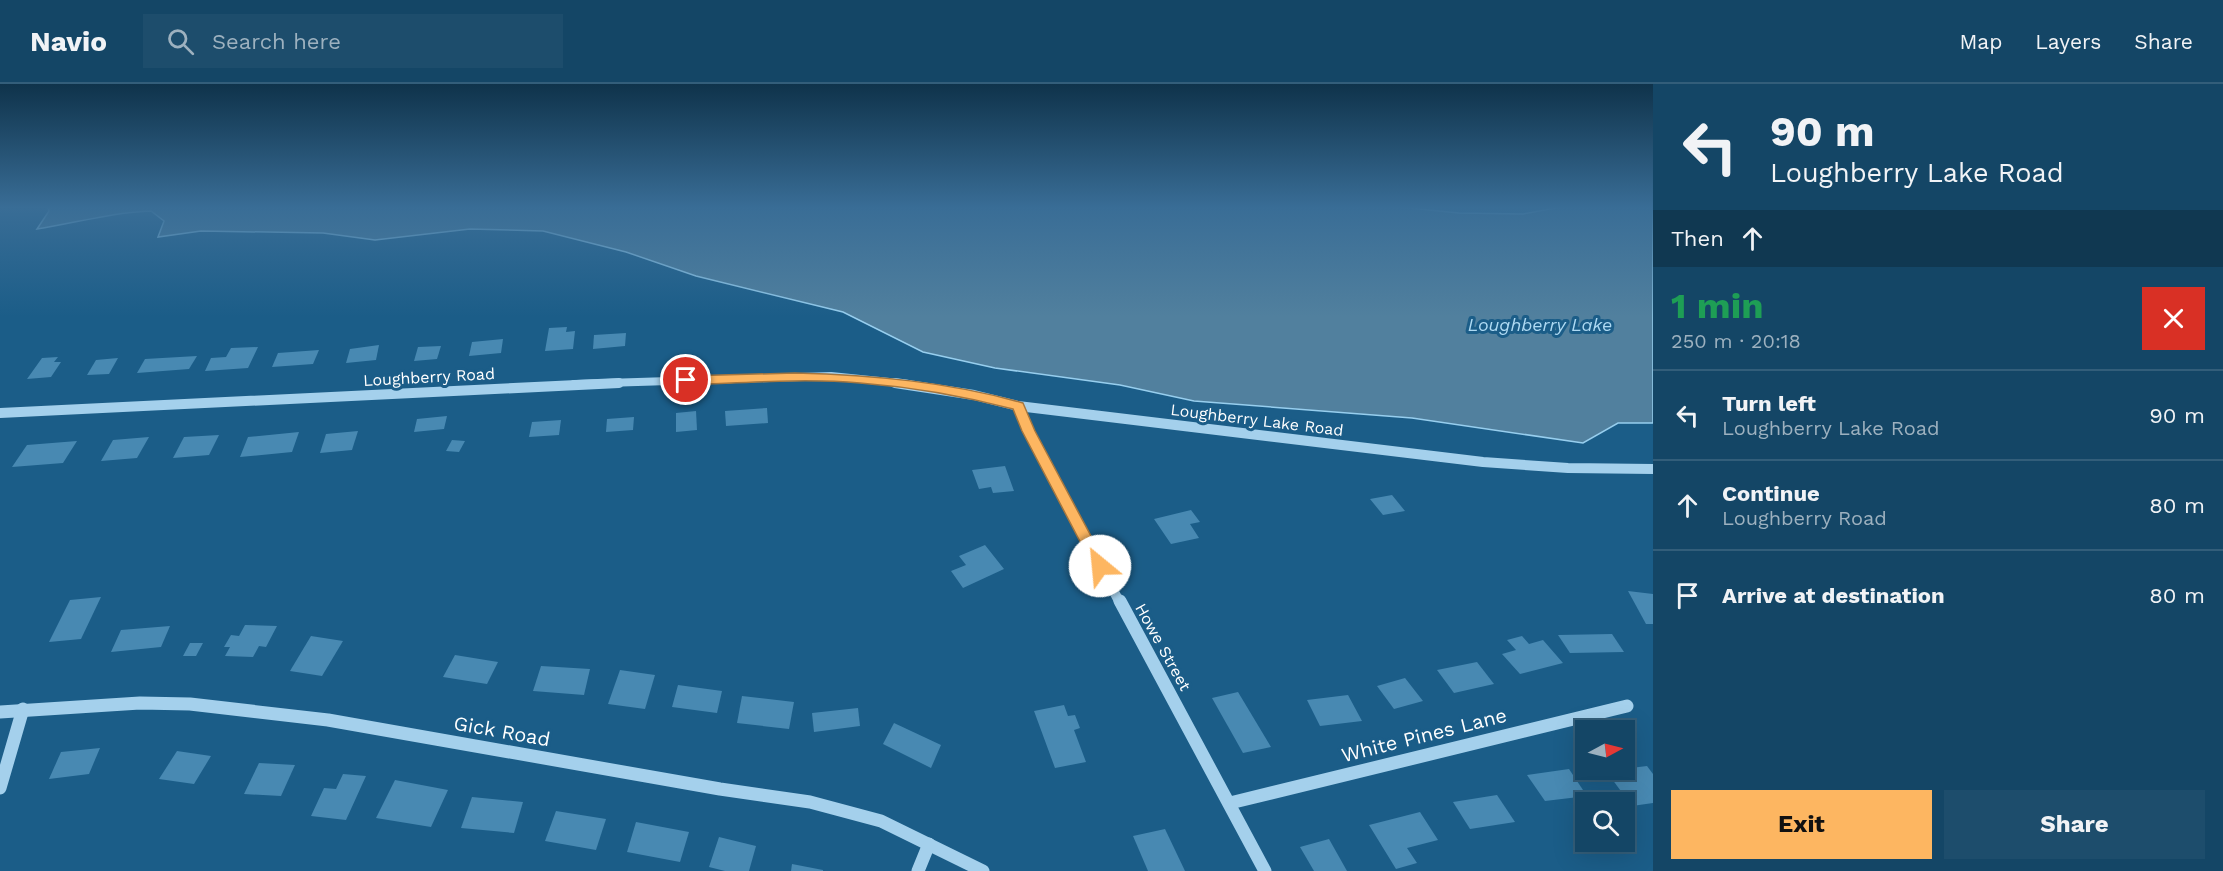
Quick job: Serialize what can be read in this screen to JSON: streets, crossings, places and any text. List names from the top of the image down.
{
  "streets": {
    "street": [
      "Loughberry Road",
      "Loughberry Lake Road",
      "Howe Street",
      "Gick Road",
      "White Pines Lane"
    ]
  },
  "crossings": [
    ["Loughberry Road", "Loughberry Lake Road"],
    ["Loughberry Lake Road", "Howe Street"],
    ["Howe Street", "White Pines Lane"]
  ],
  "water": ["Loughberry Lake"],
  "north": "right",
  "page": {
    "header": "Navio",
    "search": "Search here",
    "nav": ["Map", "Layers", "Share"],
    "turn": ["90 m", "Loughberry Lake Road"],
    "then": "Then",
    "heading": ["1 min", "250 m · 20:18"],
    "list": [
      {
        "name": "Turn left",
        "note": "Loughberry Lake Road",
        "value": "90 m"
      },
      {
        "name": "Continue",
        "note": "Loughberry Road",
        "value": "80 m"
      },
      {
        "name": "Arrive at destination",
        "value": "80 m"
      }
    ],
    "buttons": ["Exit", "Share"]
  }
}
